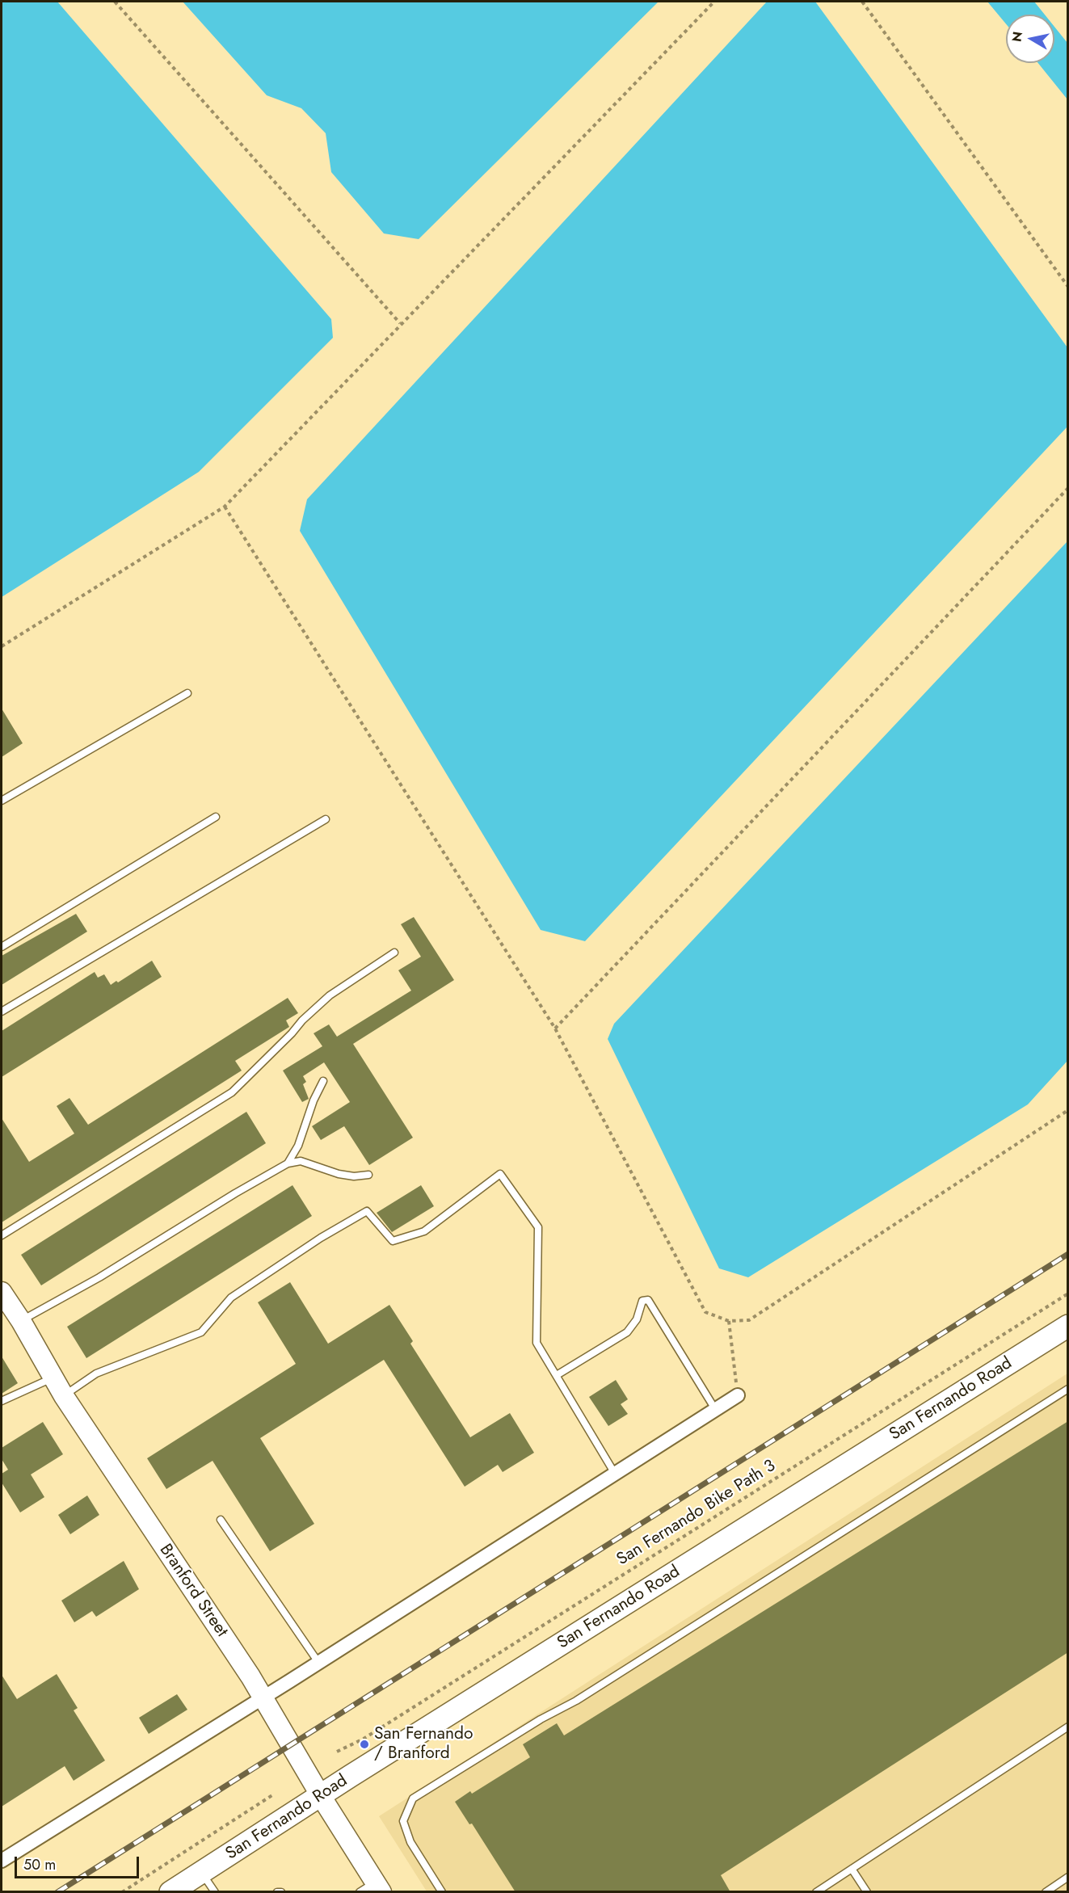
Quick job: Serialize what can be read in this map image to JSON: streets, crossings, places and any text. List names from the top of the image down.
{
  "streets": {
    "main road": ["San Fernando Road", "Branford Street"],
    "path": ["San Fernando Bike Path 3"]
  },
  "crossings": [
    ["San Fernando Road", "Branford Street"]
  ],
  "places": ["San Fernando / Branford"],
  "scale_bar": "50 m",
  "north": "left"
}
